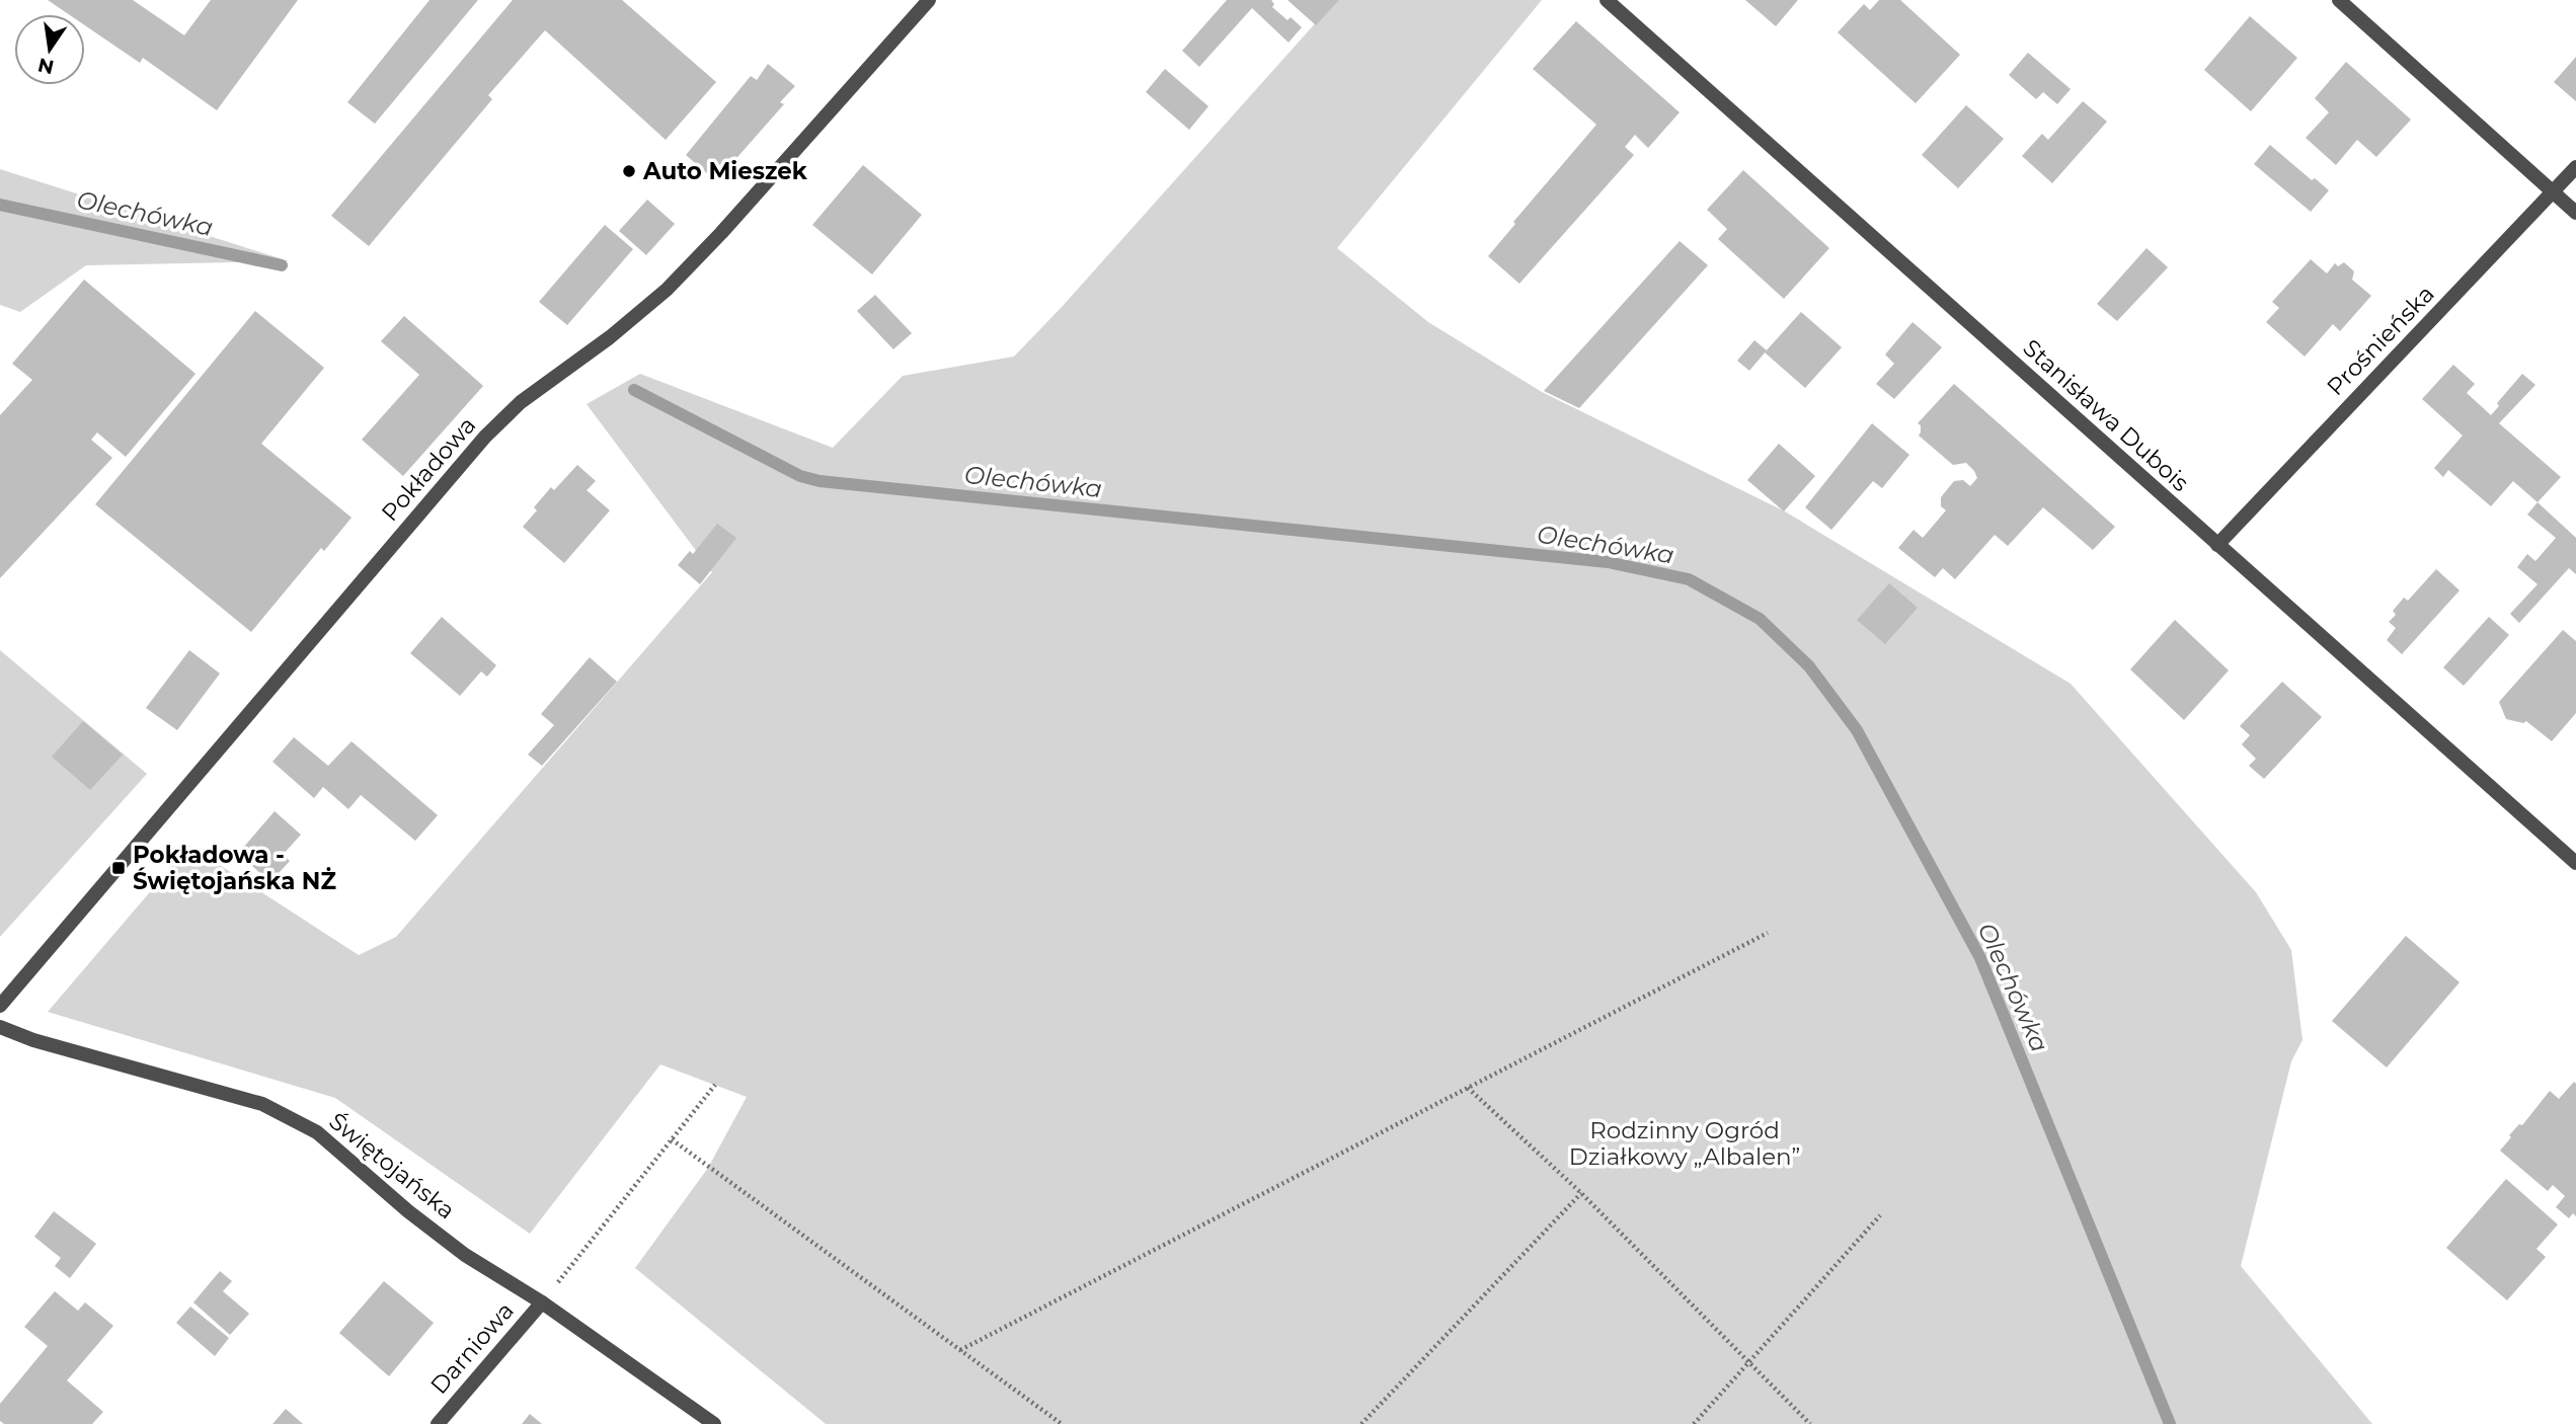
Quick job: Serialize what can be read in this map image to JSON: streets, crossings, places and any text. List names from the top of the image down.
{
  "streets": {
    "street": [
      "Prośnieńska",
      "Stanisława Dubois",
      "Pokładowa",
      "Świętojańska",
      "Darniowa"
    ]
  },
  "crossings": [
    ["Prośnieńska", "Stanisława Dubois"],
    ["Świętojańska", "Darniowa"]
  ],
  "water": ["Olechówka"],
  "parks": ["Rodzinny Ogród Działkowy „Albalen”"],
  "places": {
    "other": ["Auto Mieszek"],
    "transit": ["Pokładowa - Świętojańska NŻ"]
  },
  "north": "bottom"
}
